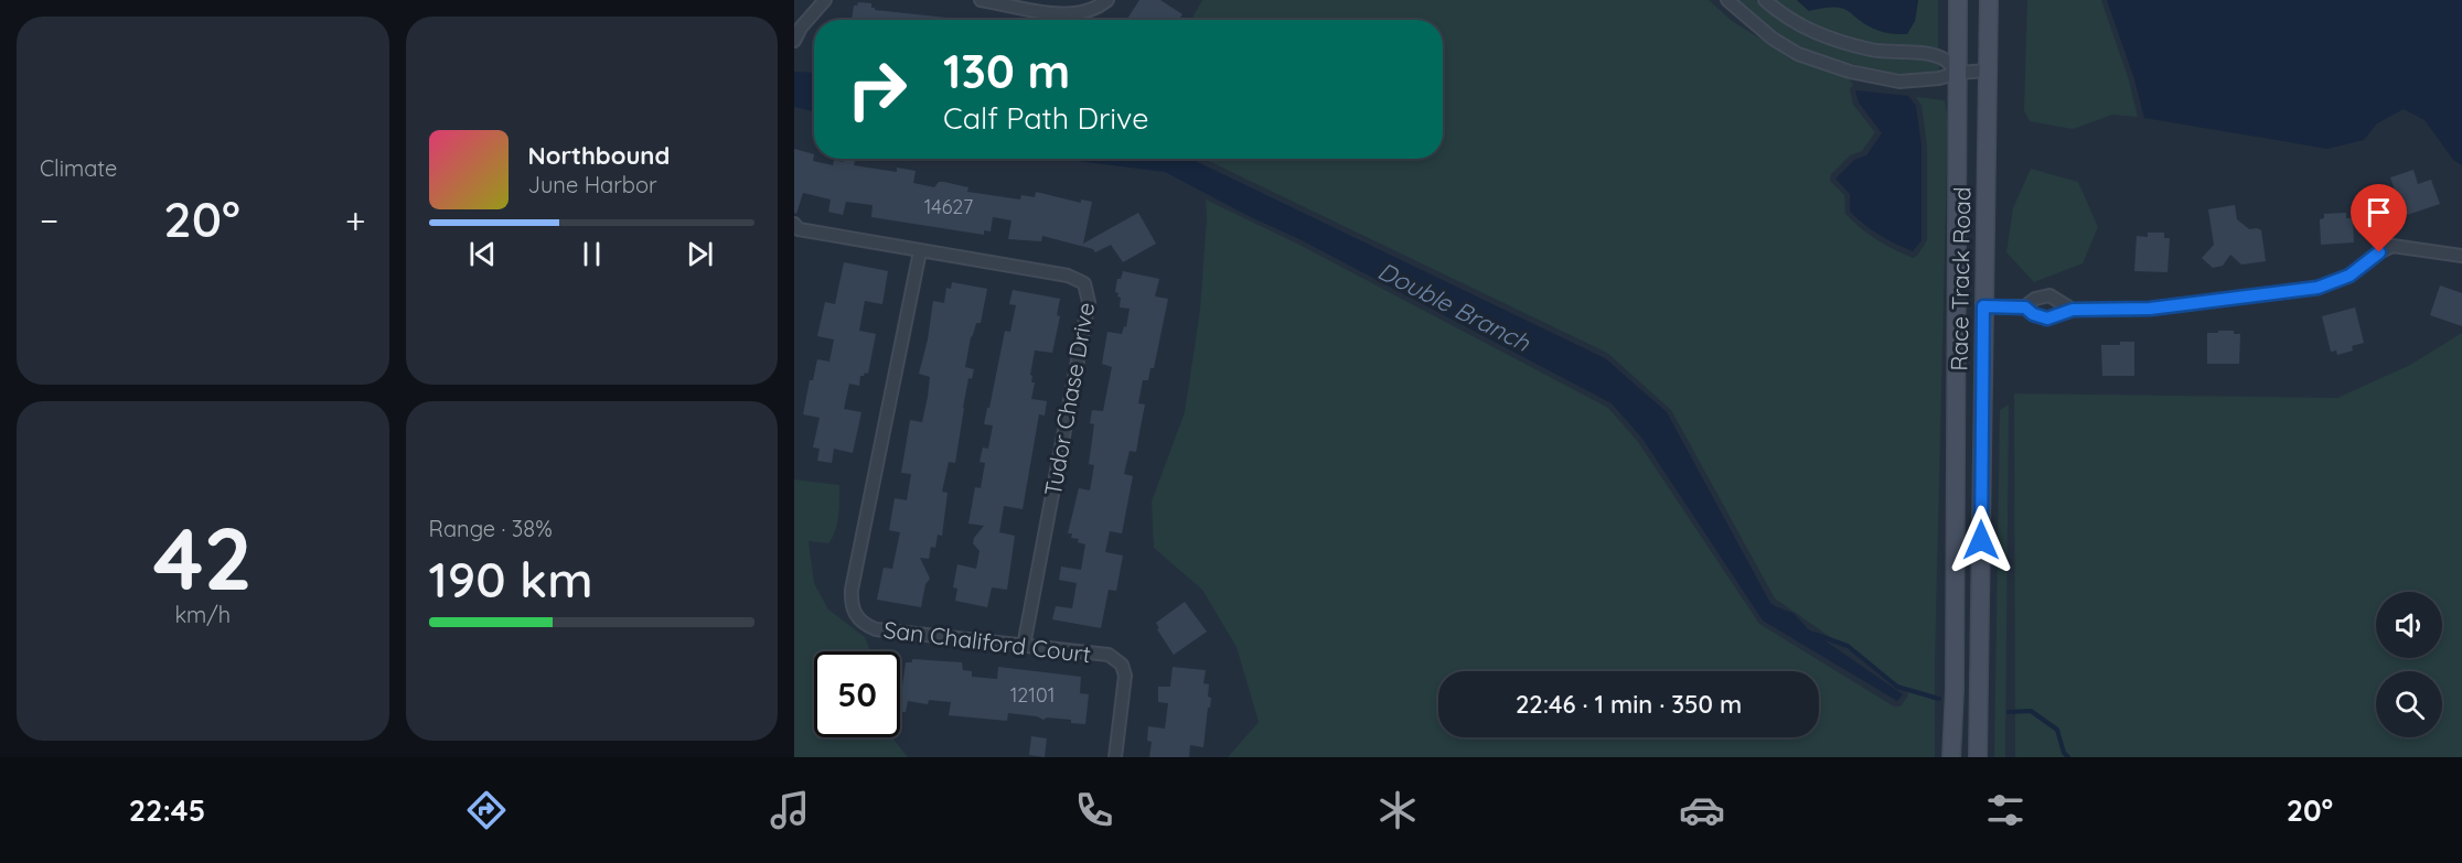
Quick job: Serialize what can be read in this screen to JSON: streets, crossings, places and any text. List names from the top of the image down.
{
  "streets": {
    "main road": ["Race Track Road"],
    "street": ["Tudor Chase Drive", "San Chaliford Court"]
  },
  "crossings": [
    ["Tudor Chase Drive", "San Chaliford Court"]
  ],
  "water": ["Double Branch"],
  "house_numbers": ["14627", "12101"],
  "page": {
    "tile": [
      "Climate",
      ["42", "km/h"],
      ["Range · 38%", "190 km"]
    ],
    "turn": ["130 m", "Calf Path Drive"],
    "song": ["Northbound", "June Harbor"],
    "heat": ["−", "20°", "+"],
    "limit": "50",
    "trip": "22:46 · 1 min · 350 m",
    "tabs": ["22:45", "20°"]
  }
}
